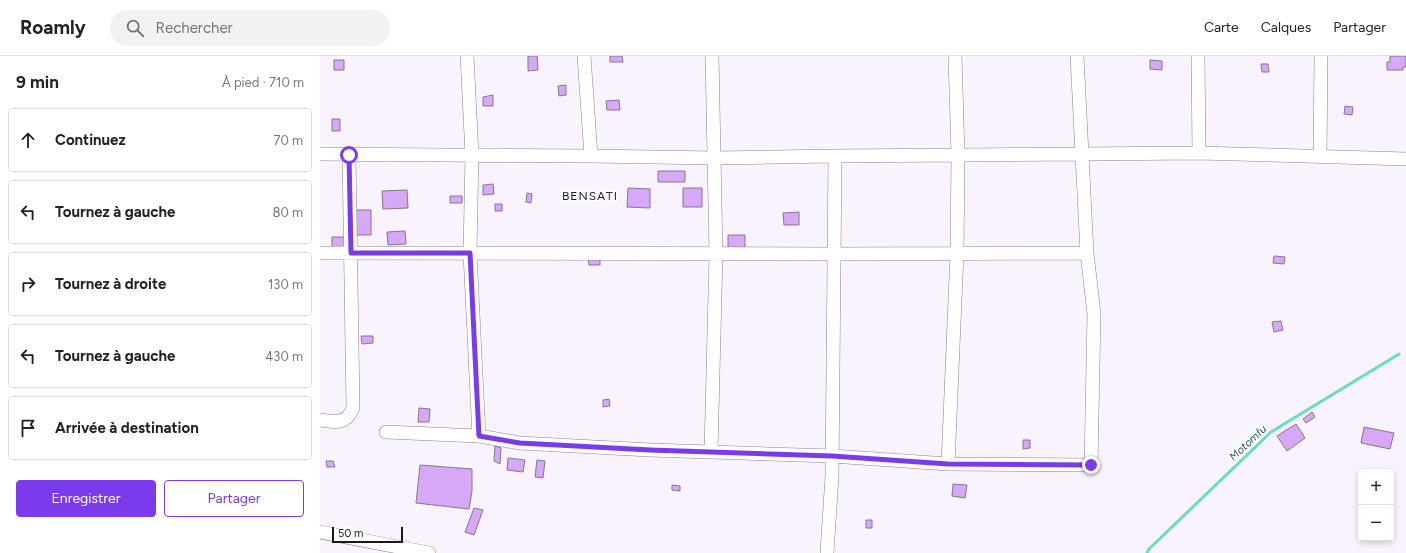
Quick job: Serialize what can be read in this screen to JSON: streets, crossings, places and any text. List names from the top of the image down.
{
  "districts": ["BENSATI"],
  "water": ["Motomfu"],
  "scale_bar": "50 m",
  "page": {
    "header": "Roamly",
    "search": "Rechercher",
    "nav": ["Carte", "Calques", "Partager"],
    "heading": ["9 min", "À pied · 710 m"],
    "list": [
      ["Continuez", "70 m"],
      ["Tournez à gauche", "80 m"],
      ["Tournez à droite", "130 m"],
      ["Tournez à gauche", "430 m"],
      "Arrivée à destination"
    ],
    "buttons": ["Enregistrer", "Partager"],
    "map_buttons": ["+", "−"],
    "scale": "50 m"
  }
}
